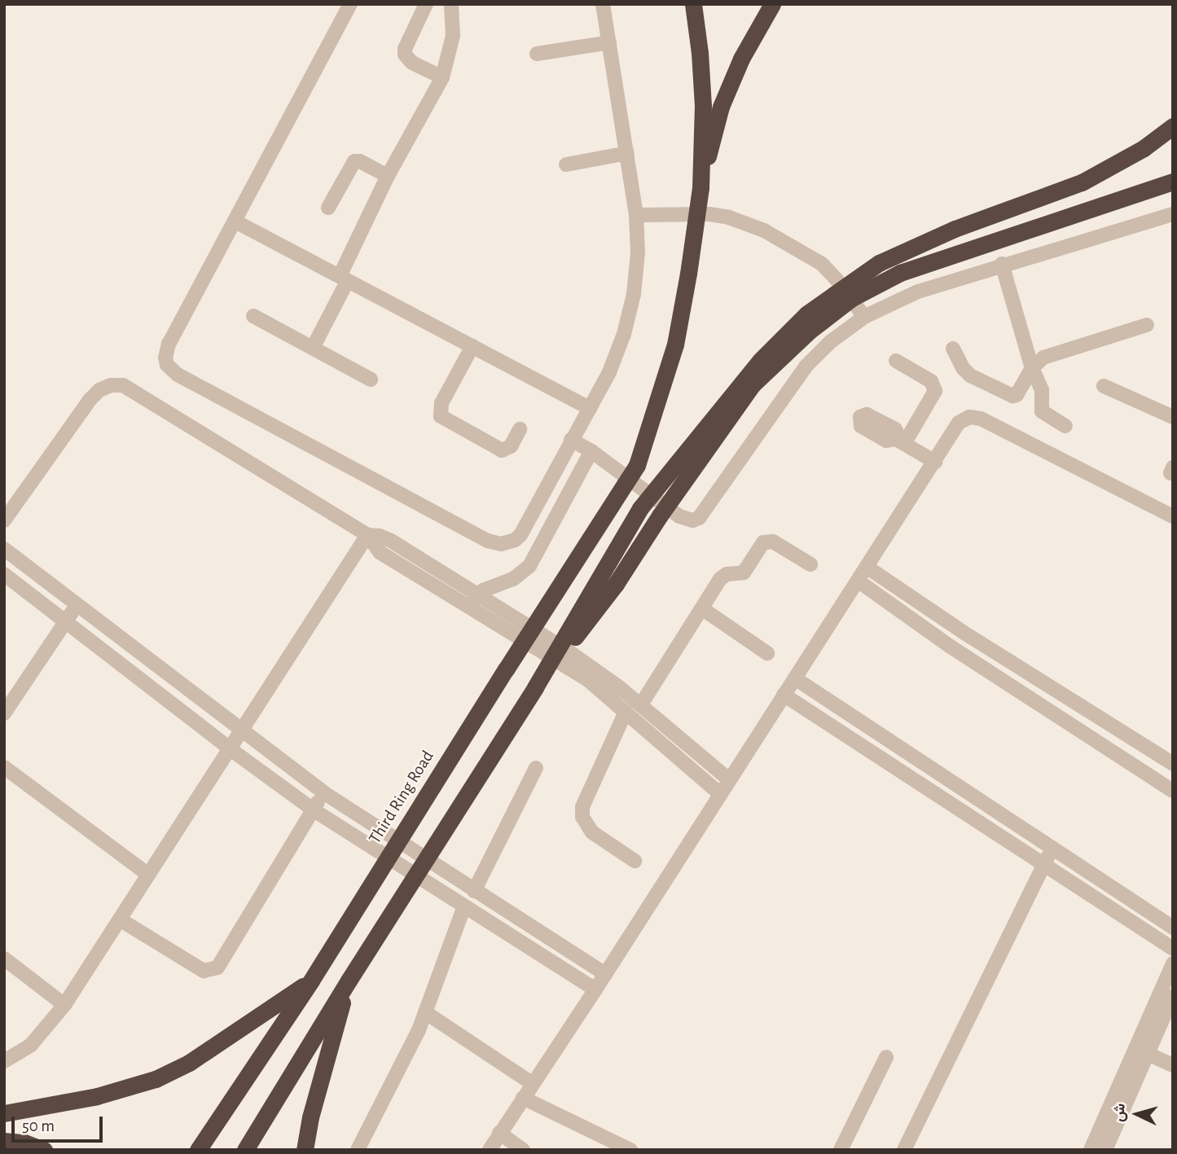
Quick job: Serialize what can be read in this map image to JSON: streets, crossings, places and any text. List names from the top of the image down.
{
  "streets": {
    "highway": ["Third Ring Road"]
  },
  "scale_bar": "50 m",
  "north": "left"
}
